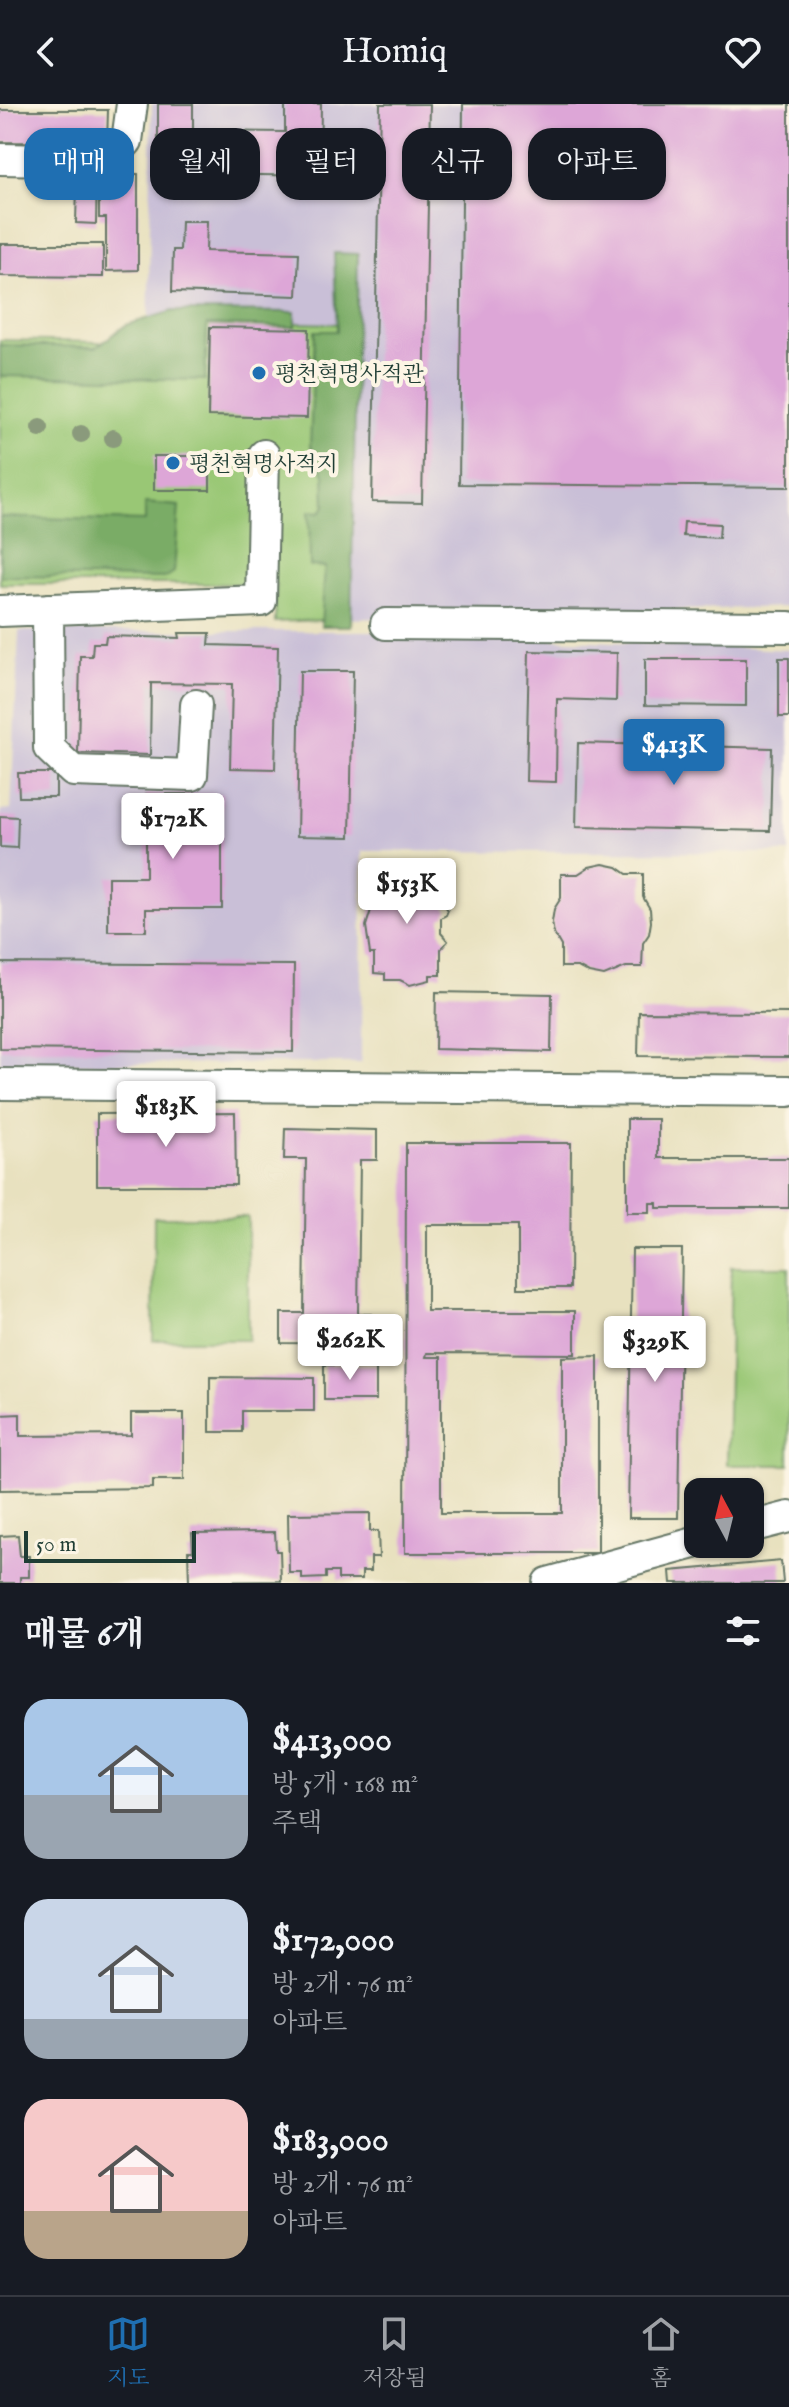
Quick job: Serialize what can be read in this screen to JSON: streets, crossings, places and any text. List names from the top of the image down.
{
  "places": ["평천혁명사적관", "평천혁명사적지"],
  "scale_bar": "50 m",
  "north": "top",
  "page": {
    "header": "Homiq",
    "chip": [
      "매매",
      "월세",
      "필터",
      "신규",
      "아파트"
    ],
    "price": [
      "$413K",
      "$172K",
      "$153K",
      "$183K",
      "$262K",
      "$329K"
    ],
    "scale": "50 m",
    "heading": "매물 6개",
    "list": [
      {
        "name": "$413,000",
        "note": "방 5개 · 168 m² · 주택"
      },
      {
        "name": "$172,000",
        "note": "방 2개 · 76 m² · 아파트"
      },
      {
        "name": "$183,000",
        "note": "방 2개 · 76 m² · 아파트"
      }
    ],
    "tabs": ["지도", "저장됨", "홈"]
  }
}
